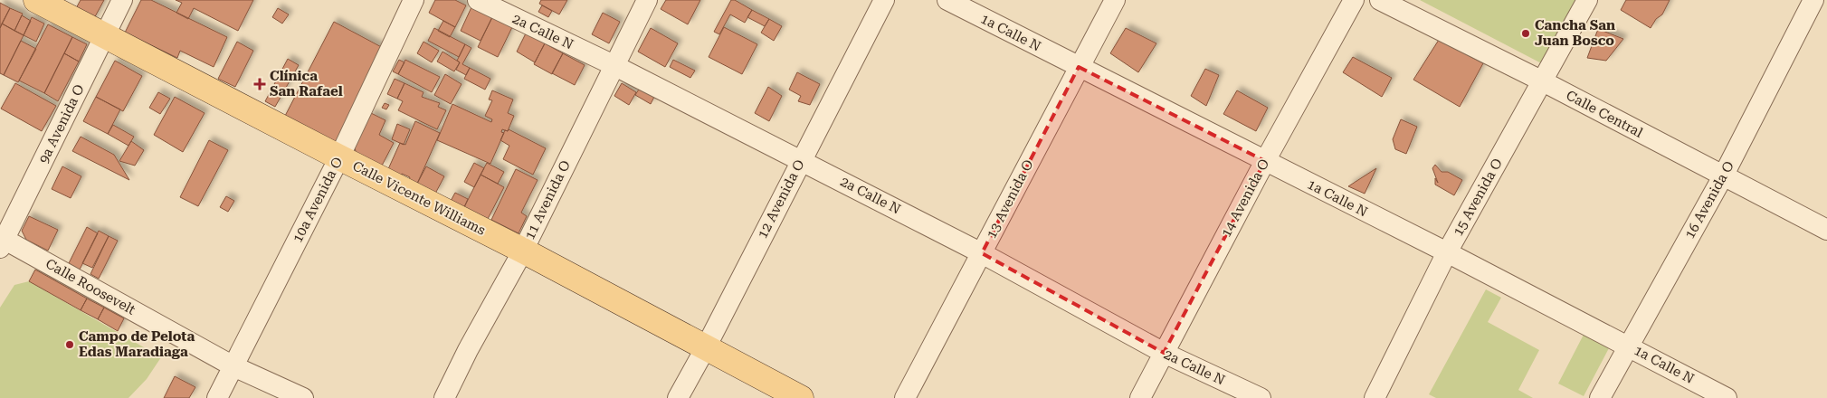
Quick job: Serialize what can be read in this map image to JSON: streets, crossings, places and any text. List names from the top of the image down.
{
  "streets": {
    "main road": ["Calle Vicente Williams"],
    "street": [
      "2a Calle N",
      "1a Calle N",
      "Calle Central",
      "9a Avenida O",
      "15 Avenida O",
      "14 Avenida O",
      "12 Avenida O",
      "13 Avenida O",
      "10a Avenida O",
      "11 Avenida O",
      "16 Avenida O",
      "Calle Roosevelt"
    ]
  },
  "crossings": [
    ["2a Calle N", "14 Avenida O"],
    ["2a Calle N", "12 Avenida O"],
    ["2a Calle N", "13 Avenida O"],
    ["2a Calle N", "11 Avenida O"],
    ["1a Calle N", "15 Avenida O"],
    ["1a Calle N", "14 Avenida O"],
    ["1a Calle N", "13 Avenida O"],
    ["1a Calle N", "16 Avenida O"],
    ["Calle Central", "15 Avenida O"],
    ["Calle Central", "16 Avenida O"],
    ["9a Avenida O", "Calle Vicente Williams"],
    ["9a Avenida O", "Calle Roosevelt"],
    ["Calle Vicente Williams", "12 Avenida O"],
    ["Calle Vicente Williams", "10a Avenida O"],
    ["Calle Vicente Williams", "11 Avenida O"],
    ["10a Avenida O", "Calle Roosevelt"]
  ],
  "places": {
    "other": ["Cancha San Juan Bosco", "Campo de Pelota Edas Maradiaga"],
    "health": ["Clínica San Rafael"]
  }
}
